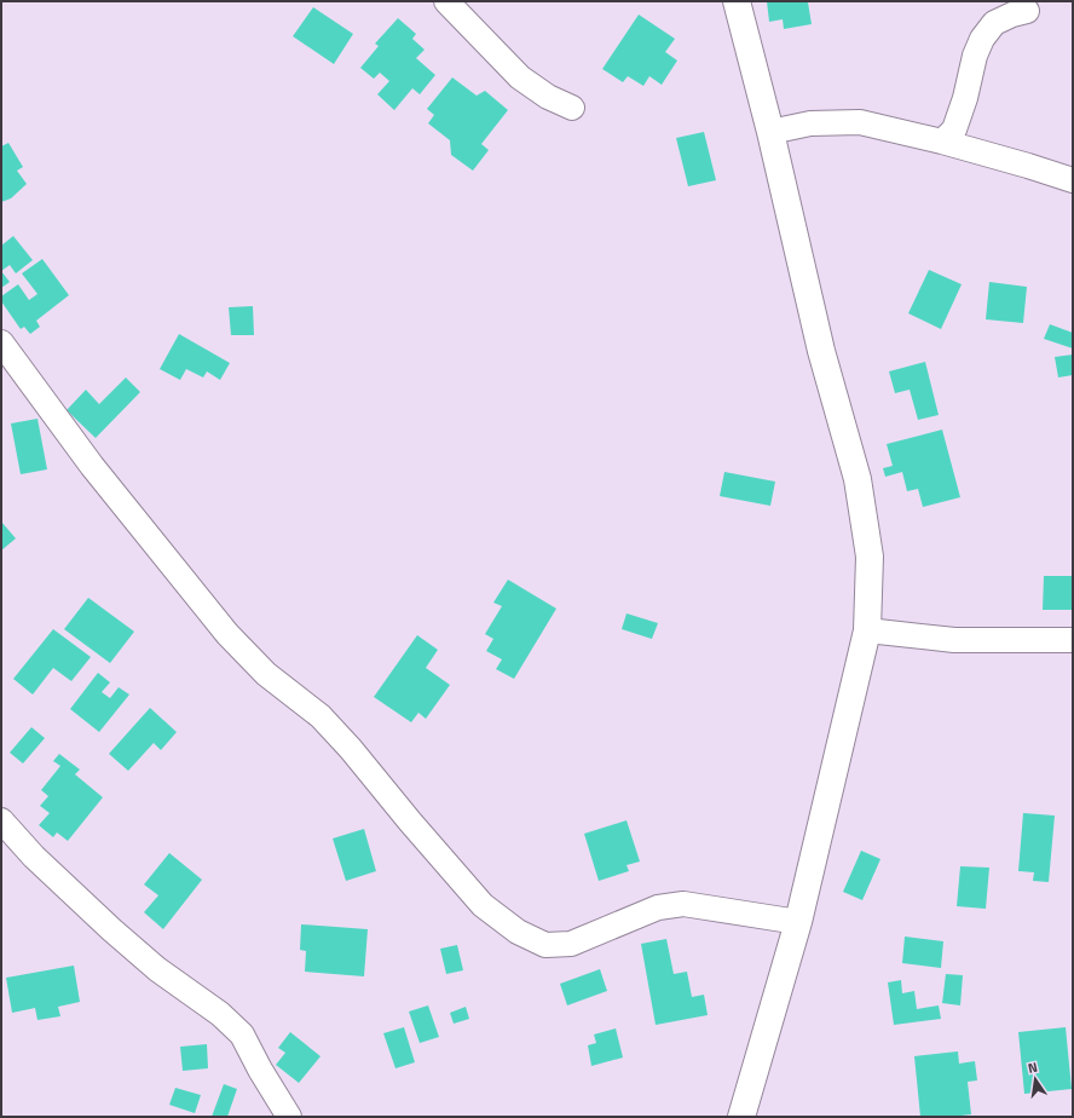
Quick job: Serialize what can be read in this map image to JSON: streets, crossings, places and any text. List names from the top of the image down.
{
  "north": "top"
}
